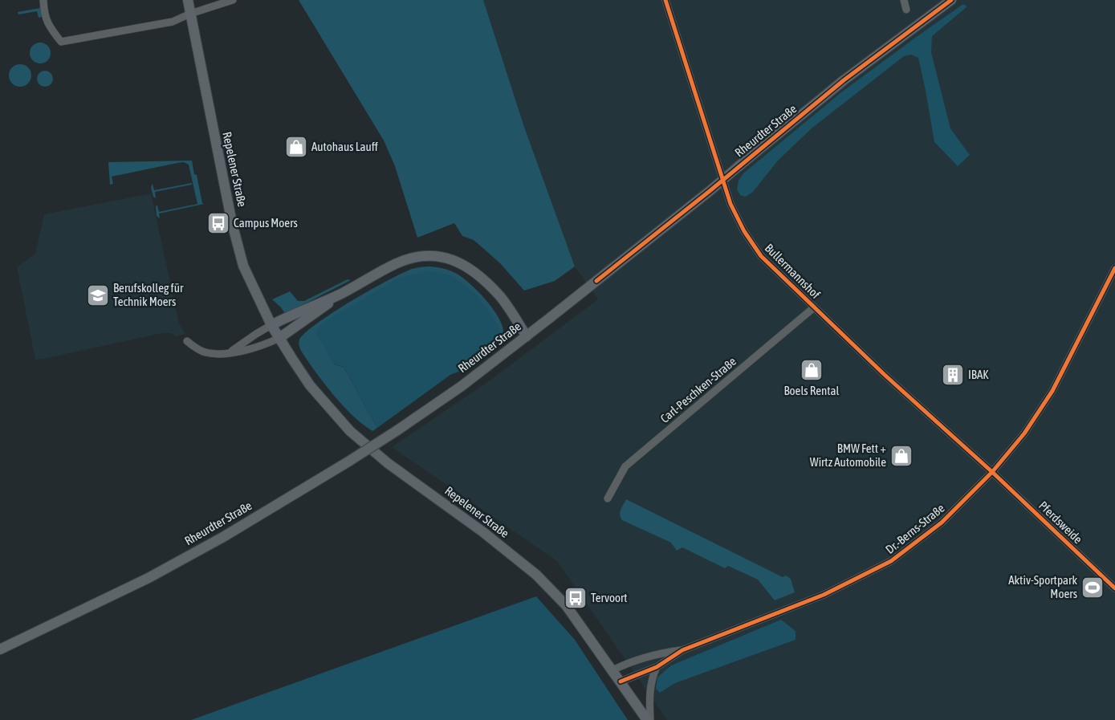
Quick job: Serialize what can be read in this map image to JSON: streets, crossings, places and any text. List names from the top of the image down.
{
  "streets": {
    "main road": ["Rheurdter Straße", "Repelener Straße"],
    "street": [
      "Bullermannshof",
      "Carl-Peschken-Straße",
      "Pferdsweide",
      "Dr.-Berns-Straße"
    ]
  },
  "crossings": [
    ["Repelener Straße", "Dr.-Berns-Straße"],
    ["Bullermannshof", "Carl-Peschken-Straße"],
    ["Bullermannshof", "Pferdsweide"],
    ["Bullermannshof", "Dr.-Berns-Straße"],
    ["Pferdsweide", "Dr.-Berns-Straße"]
  ],
  "places": {
    "shop": ["Autohaus Lauff", "Boels Rental", "BMW Fett + Wirtz Automobile"],
    "bus stop": ["Campus Moers", "Tervoort"],
    "school or university": ["Berufskolleg für Technik Moers"],
    "building": ["IBAK"],
    "sports": ["Aktiv-Sportpark Moers"]
  }
}
